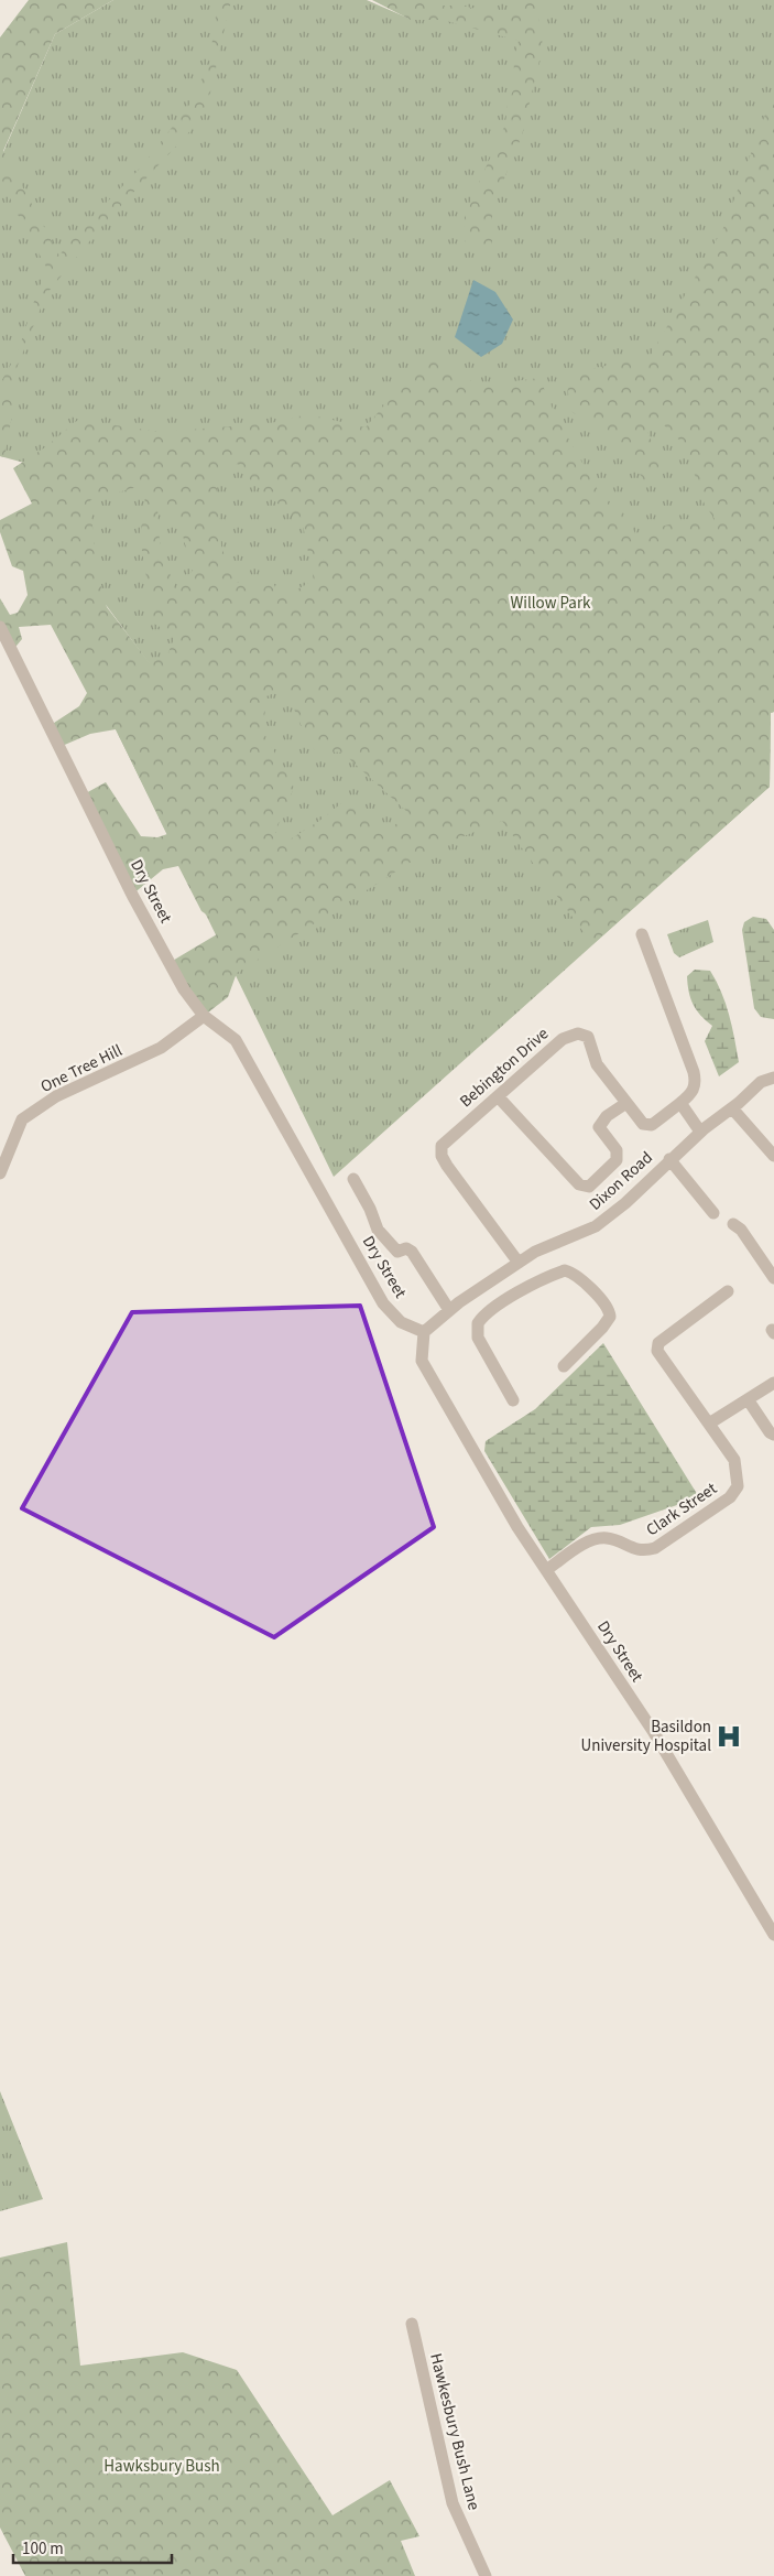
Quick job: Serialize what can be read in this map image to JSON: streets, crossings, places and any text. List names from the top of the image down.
{
  "streets": {
    "street": [
      "Dry Street",
      "Bebington Drive",
      "One Tree Hill",
      "Dixon Road",
      "Clark Street",
      "Hawkesbury Bush Lane"
    ]
  },
  "crossings": [
    ["Dry Street", "One Tree Hill"],
    ["Dry Street", "Dixon Road"],
    ["Dry Street", "Clark Street"],
    ["Bebington Drive", "Dixon Road"]
  ],
  "parks": ["Willow Park", "Hawksbury Bush"],
  "places": {
    "hospital": ["Basildon University Hospital"]
  },
  "scale_bar": "100 m"
}
